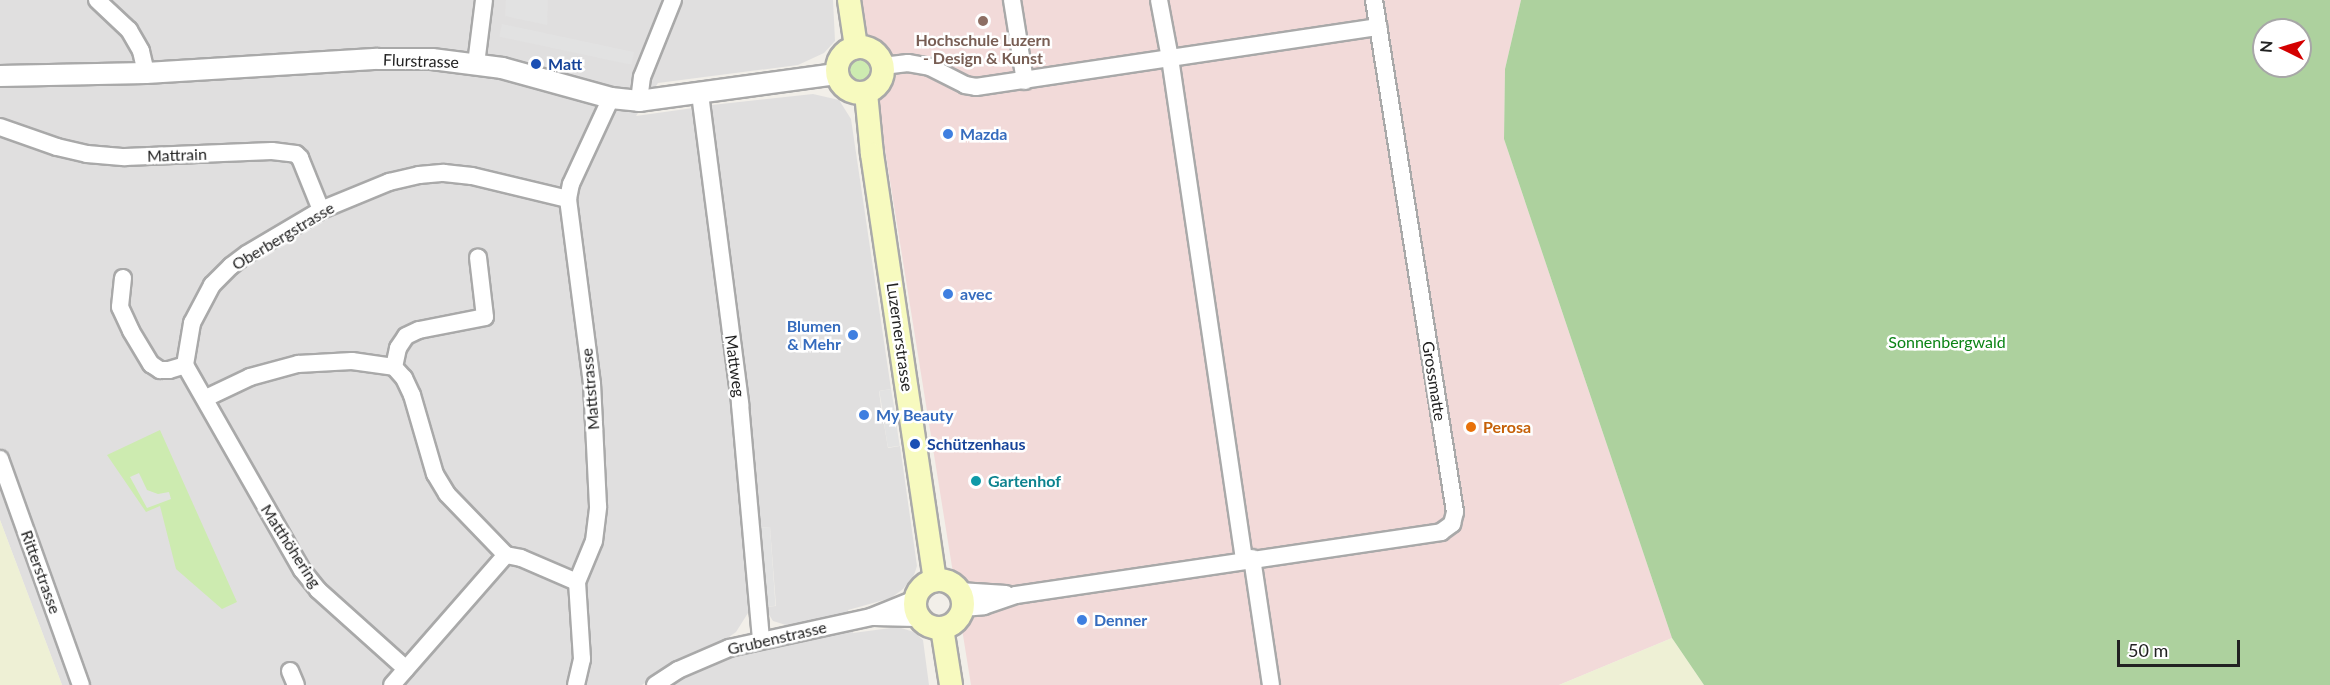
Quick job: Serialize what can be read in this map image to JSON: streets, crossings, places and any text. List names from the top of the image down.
{
  "streets": {
    "main road": ["Luzernerstrasse"],
    "street": [
      "Flurstrasse",
      "Mattrain",
      "Oberbergstrasse",
      "Mattweg",
      "Grossmatte",
      "Mattstrasse",
      "Matthöhering",
      "Ritterstrasse",
      "Grubenstrasse"
    ]
  },
  "crossings": [
    ["Flurstrasse", "Luzernerstrasse"],
    ["Flurstrasse", "Mattweg"],
    ["Flurstrasse", "Mattstrasse"],
    ["Mattrain", "Oberbergstrasse"],
    ["Oberbergstrasse", "Mattstrasse"],
    ["Oberbergstrasse", "Matthöhering"],
    ["Luzernerstrasse", "Grossmatte"],
    ["Luzernerstrasse", "Grubenstrasse"],
    ["Mattweg", "Grubenstrasse"],
    ["Grossmatte", "Grubenstrasse"]
  ],
  "parks": ["Sonnenbergwald"],
  "places": [
    "Hochschule Luzern - Design & Kunst",
    "Matt",
    "Mazda",
    "avec",
    "Blumen & Mehr",
    "My Beauty",
    "Perosa",
    "Schützenhaus",
    "Gartenhof",
    "Denner"
  ],
  "scale_bar": "50 m",
  "north": "left"
}
